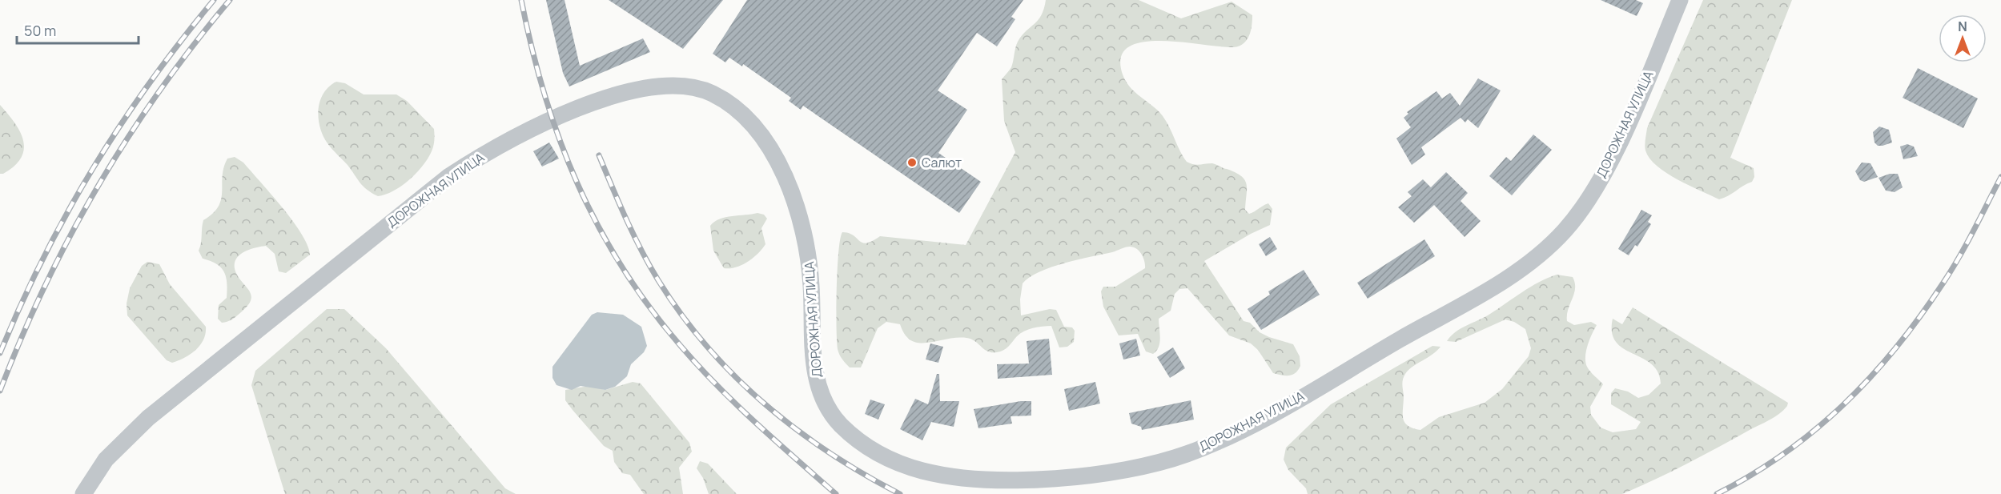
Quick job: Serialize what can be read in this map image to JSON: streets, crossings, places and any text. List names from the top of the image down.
{
  "streets": {
    "street": ["ДОРОЖНАЯ УЛИЦА"]
  },
  "places": ["Салют"],
  "scale_bar": "50 m",
  "north": "top"
}
